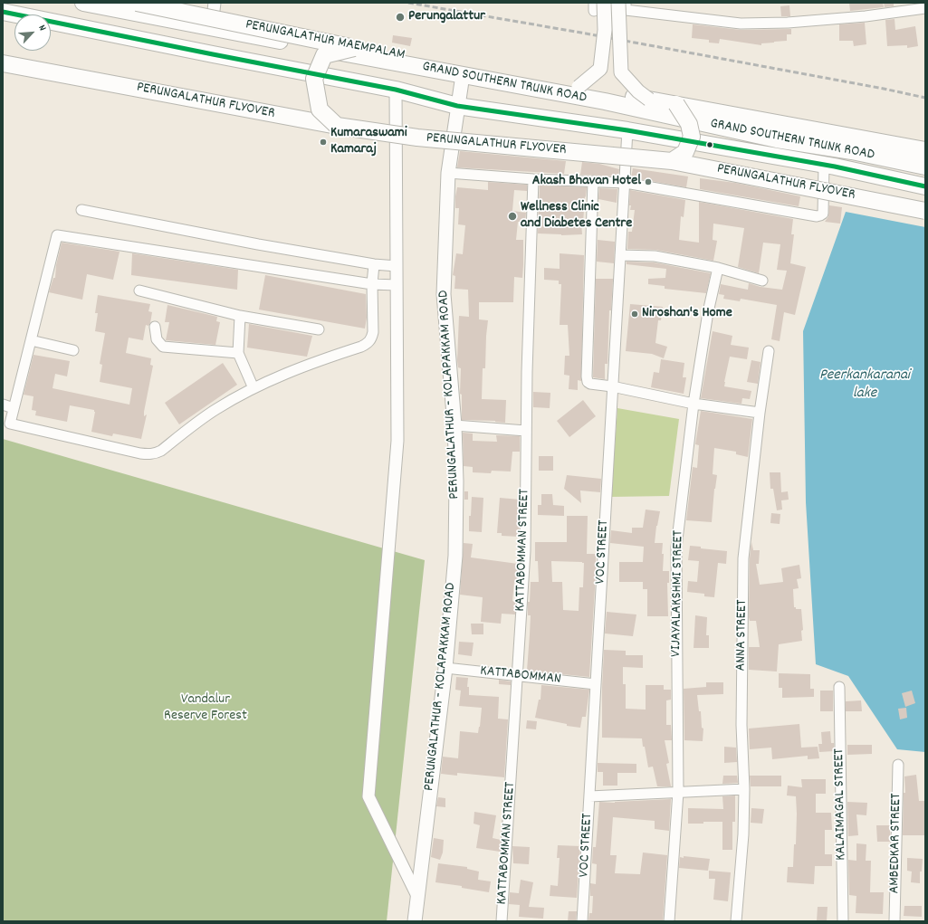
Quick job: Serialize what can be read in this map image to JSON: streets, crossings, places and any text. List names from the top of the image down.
{
  "streets": {
    "highway": ["PERUNGALATHUR MAEMPALAM", "GRAND SOUTHERN TRUNK ROAD", "PERUNGALATHUR FLYOVER"],
    "main road": ["PERUNGALATHUR - KOLAPAKKAM ROAD"],
    "street": [
      "KATTABOMMAN STREET",
      "VOC STREET",
      "VIJAYALAKSHMI STREET",
      "ANNA STREET",
      "KATTABOMMAN",
      "KALAIMAGAL STREET",
      "AMBEDKAR STREET"
    ]
  },
  "crossings": [
    ["GRAND SOUTHERN TRUNK ROAD", "PERUNGALATHUR - KOLAPAKKAM ROAD"],
    ["GRAND SOUTHERN TRUNK ROAD", "VOC STREET"],
    ["PERUNGALATHUR - KOLAPAKKAM ROAD", "KATTABOMMAN"],
    ["KATTABOMMAN STREET", "KATTABOMMAN"],
    ["VOC STREET", "KATTABOMMAN"]
  ],
  "water": ["Peerkankaranai lake"],
  "parks": ["Vandalur Reserve Forest"],
  "places": [
    "Perungalattur",
    "Kumaraswami Kamaraj",
    "Akash Bhavan Hotel",
    "Wellness Clinic and Diabetes Centre",
    "Niroshan's Home"
  ],
  "north": "top right"
}
